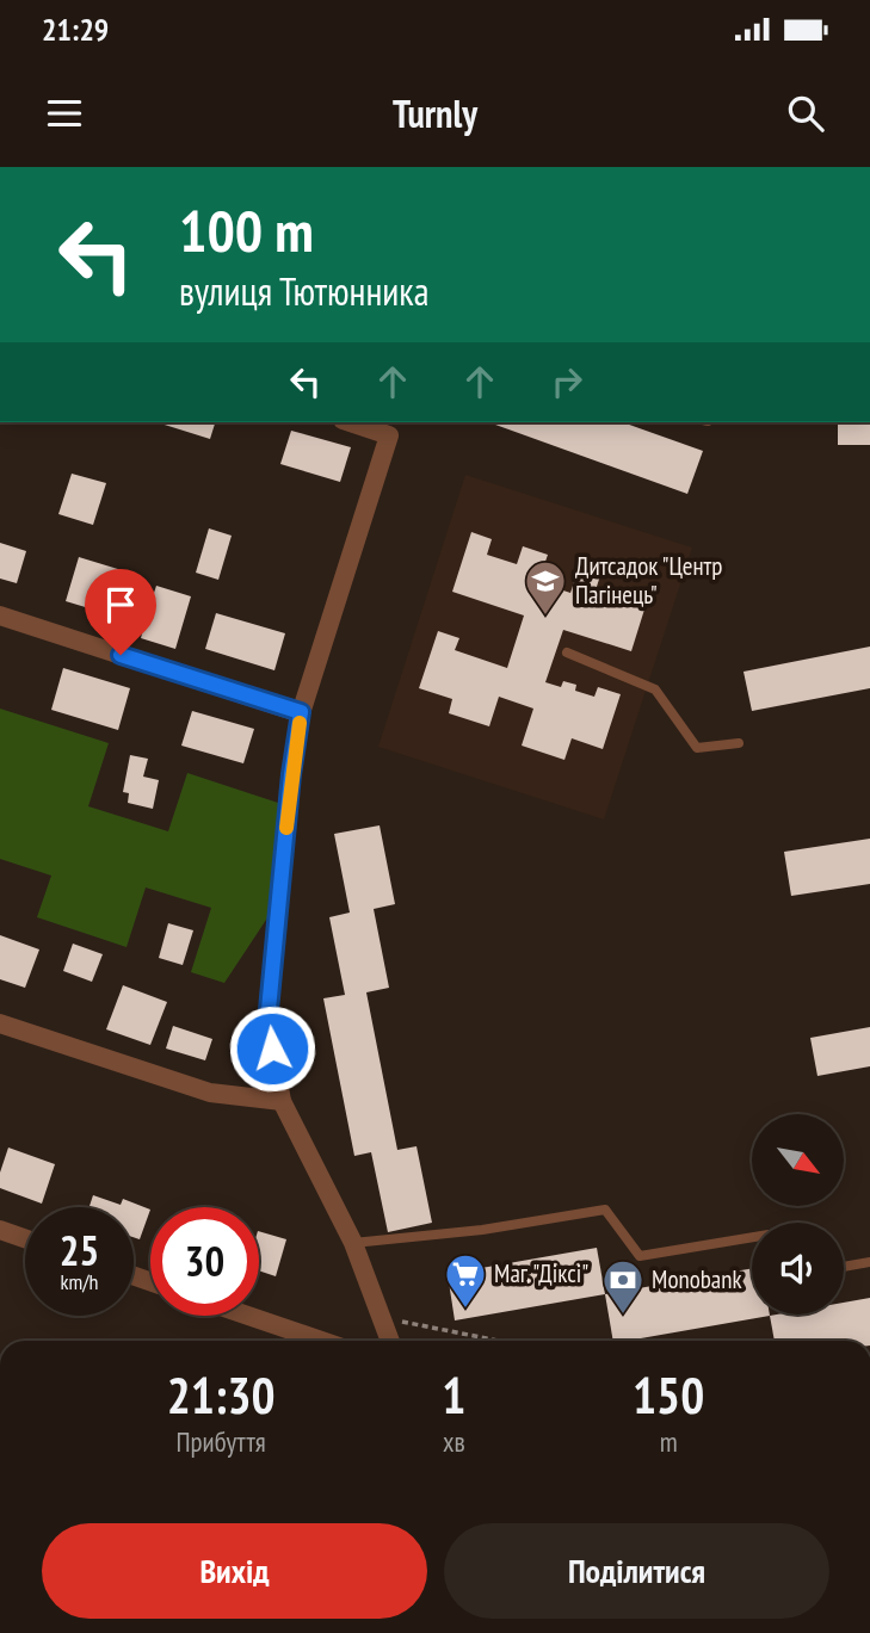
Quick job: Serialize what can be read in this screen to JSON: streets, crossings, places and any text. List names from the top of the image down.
{
  "places": {
    "school or university": ["Дитсадок \"Центр Пагінець\""],
    "supermarket": ["Маг. \"Діксі\""],
    "bank": ["Monobank"]
  },
  "north": "bottom right",
  "page": {
    "status": "21:29",
    "header": "Turnly",
    "turn": ["100 m", "вулиця Тютюнника"],
    "speed": "25 km/h",
    "limit": "30",
    "eta": [
      "21:30",
      "Прибуття",
      "1",
      "хв",
      "150",
      "m"
    ],
    "buttons": ["Вихід", "Поділитися"]
  }
}
